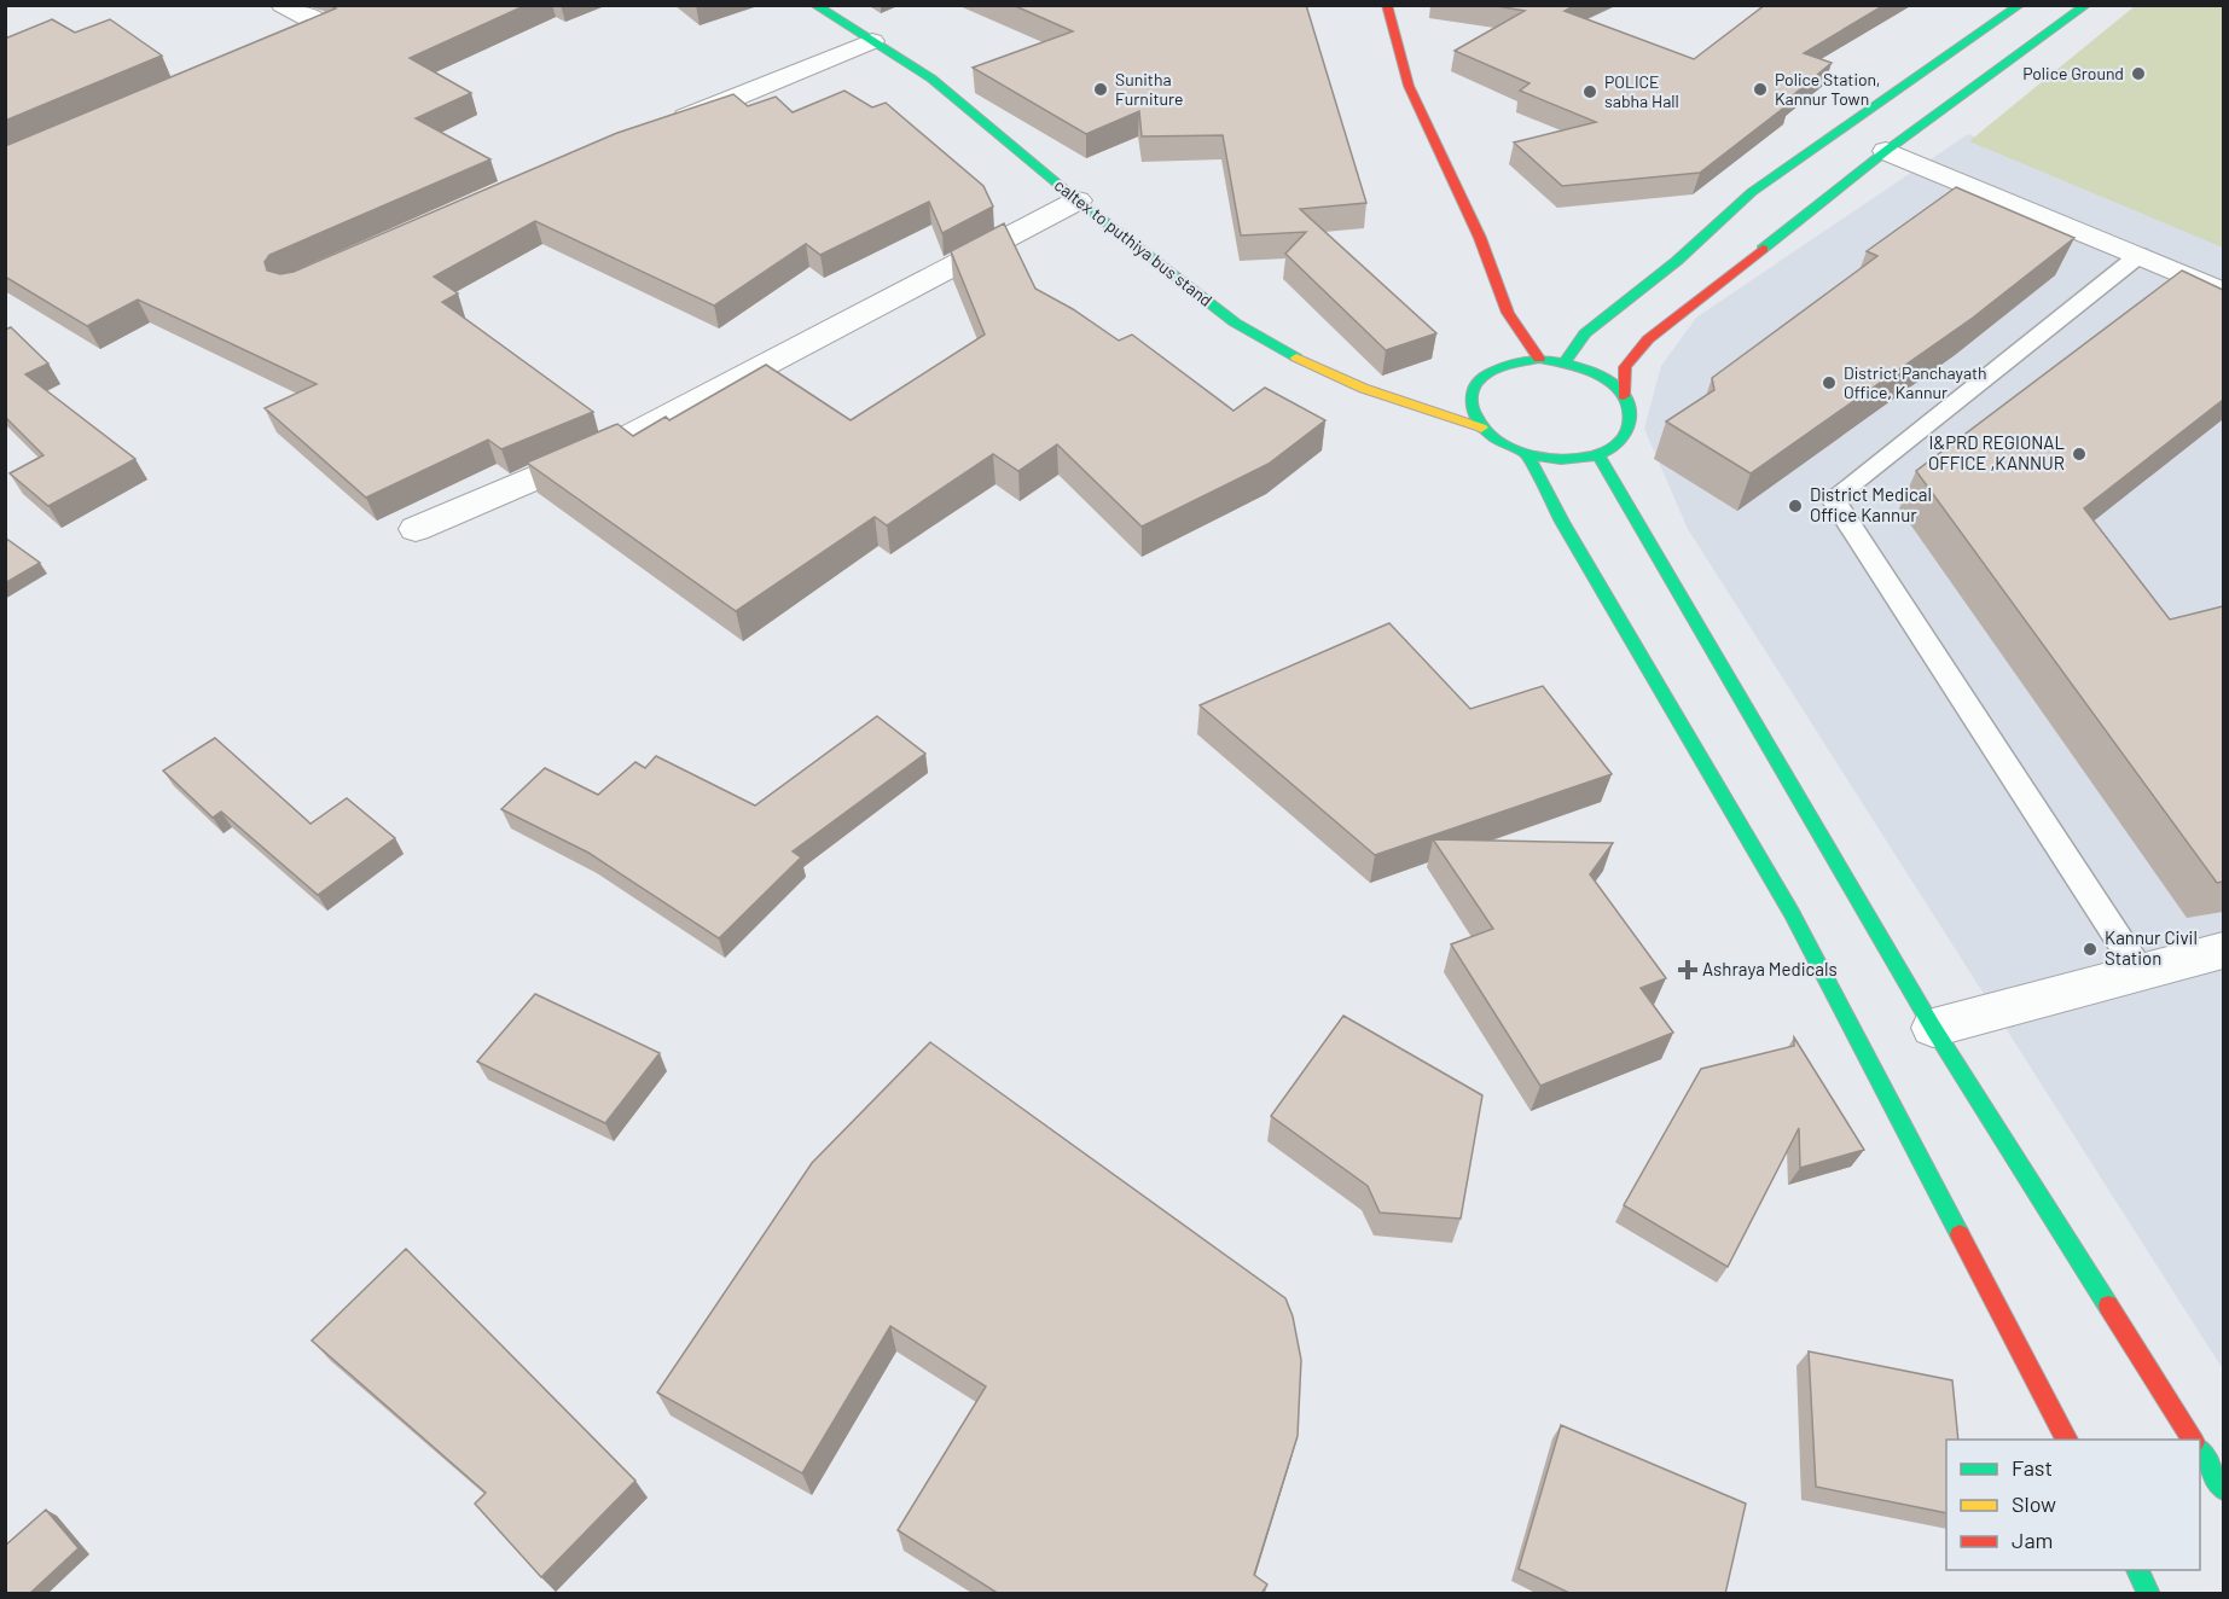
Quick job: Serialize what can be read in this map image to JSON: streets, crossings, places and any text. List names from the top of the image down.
{
  "streets": {
    "main road": ["caltex to puthiya bus stand"]
  },
  "places": {
    "other": [
      "Police Ground",
      "Sunitha Furniture",
      "Police Station, Kannur Town",
      "POLICE sabha Hall",
      "District Panchayath Office, Kannur",
      "I&PRD REGIONAL OFFICE ,KANNUR",
      "District Medical Office Kannur",
      "Kannur Civil Station"
    ],
    "health": ["Ashraya Medicals"]
  },
  "legend": ["Fast", "Slow", "Jam"]
}
